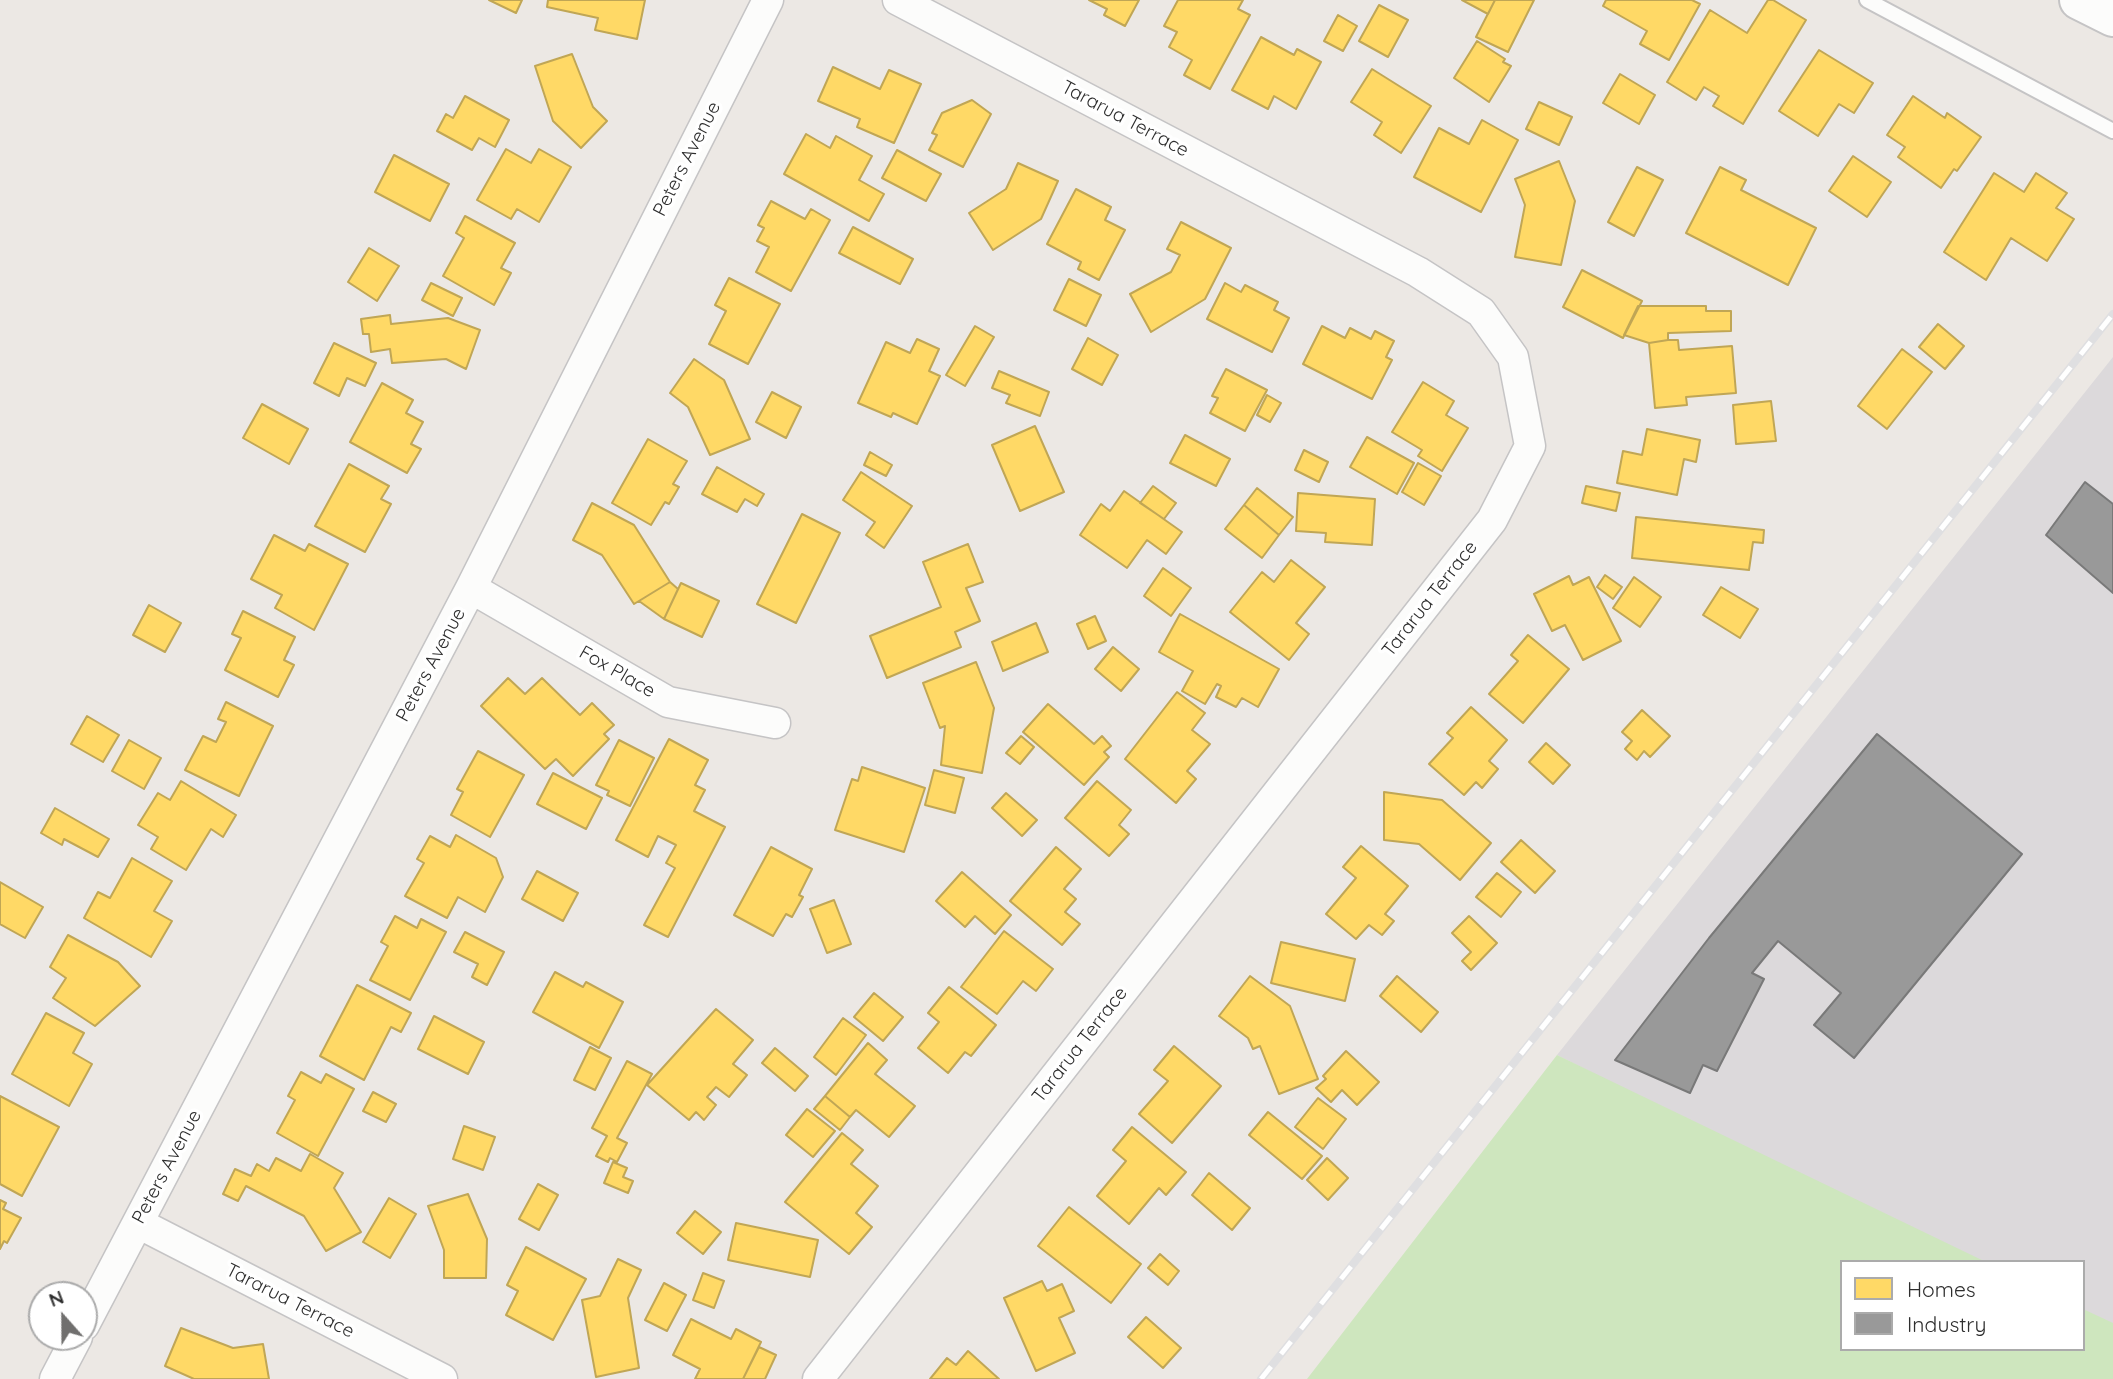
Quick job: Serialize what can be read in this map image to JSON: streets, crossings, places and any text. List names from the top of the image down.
{
  "streets": {
    "street": ["Tararua Terrace", "Peters Avenue", "Fox Place"]
  },
  "crossings": [
    ["Tararua Terrace", "Peters Avenue"],
    ["Peters Avenue", "Fox Place"]
  ],
  "legend": ["Homes", "Industry"],
  "north": "top"
}
